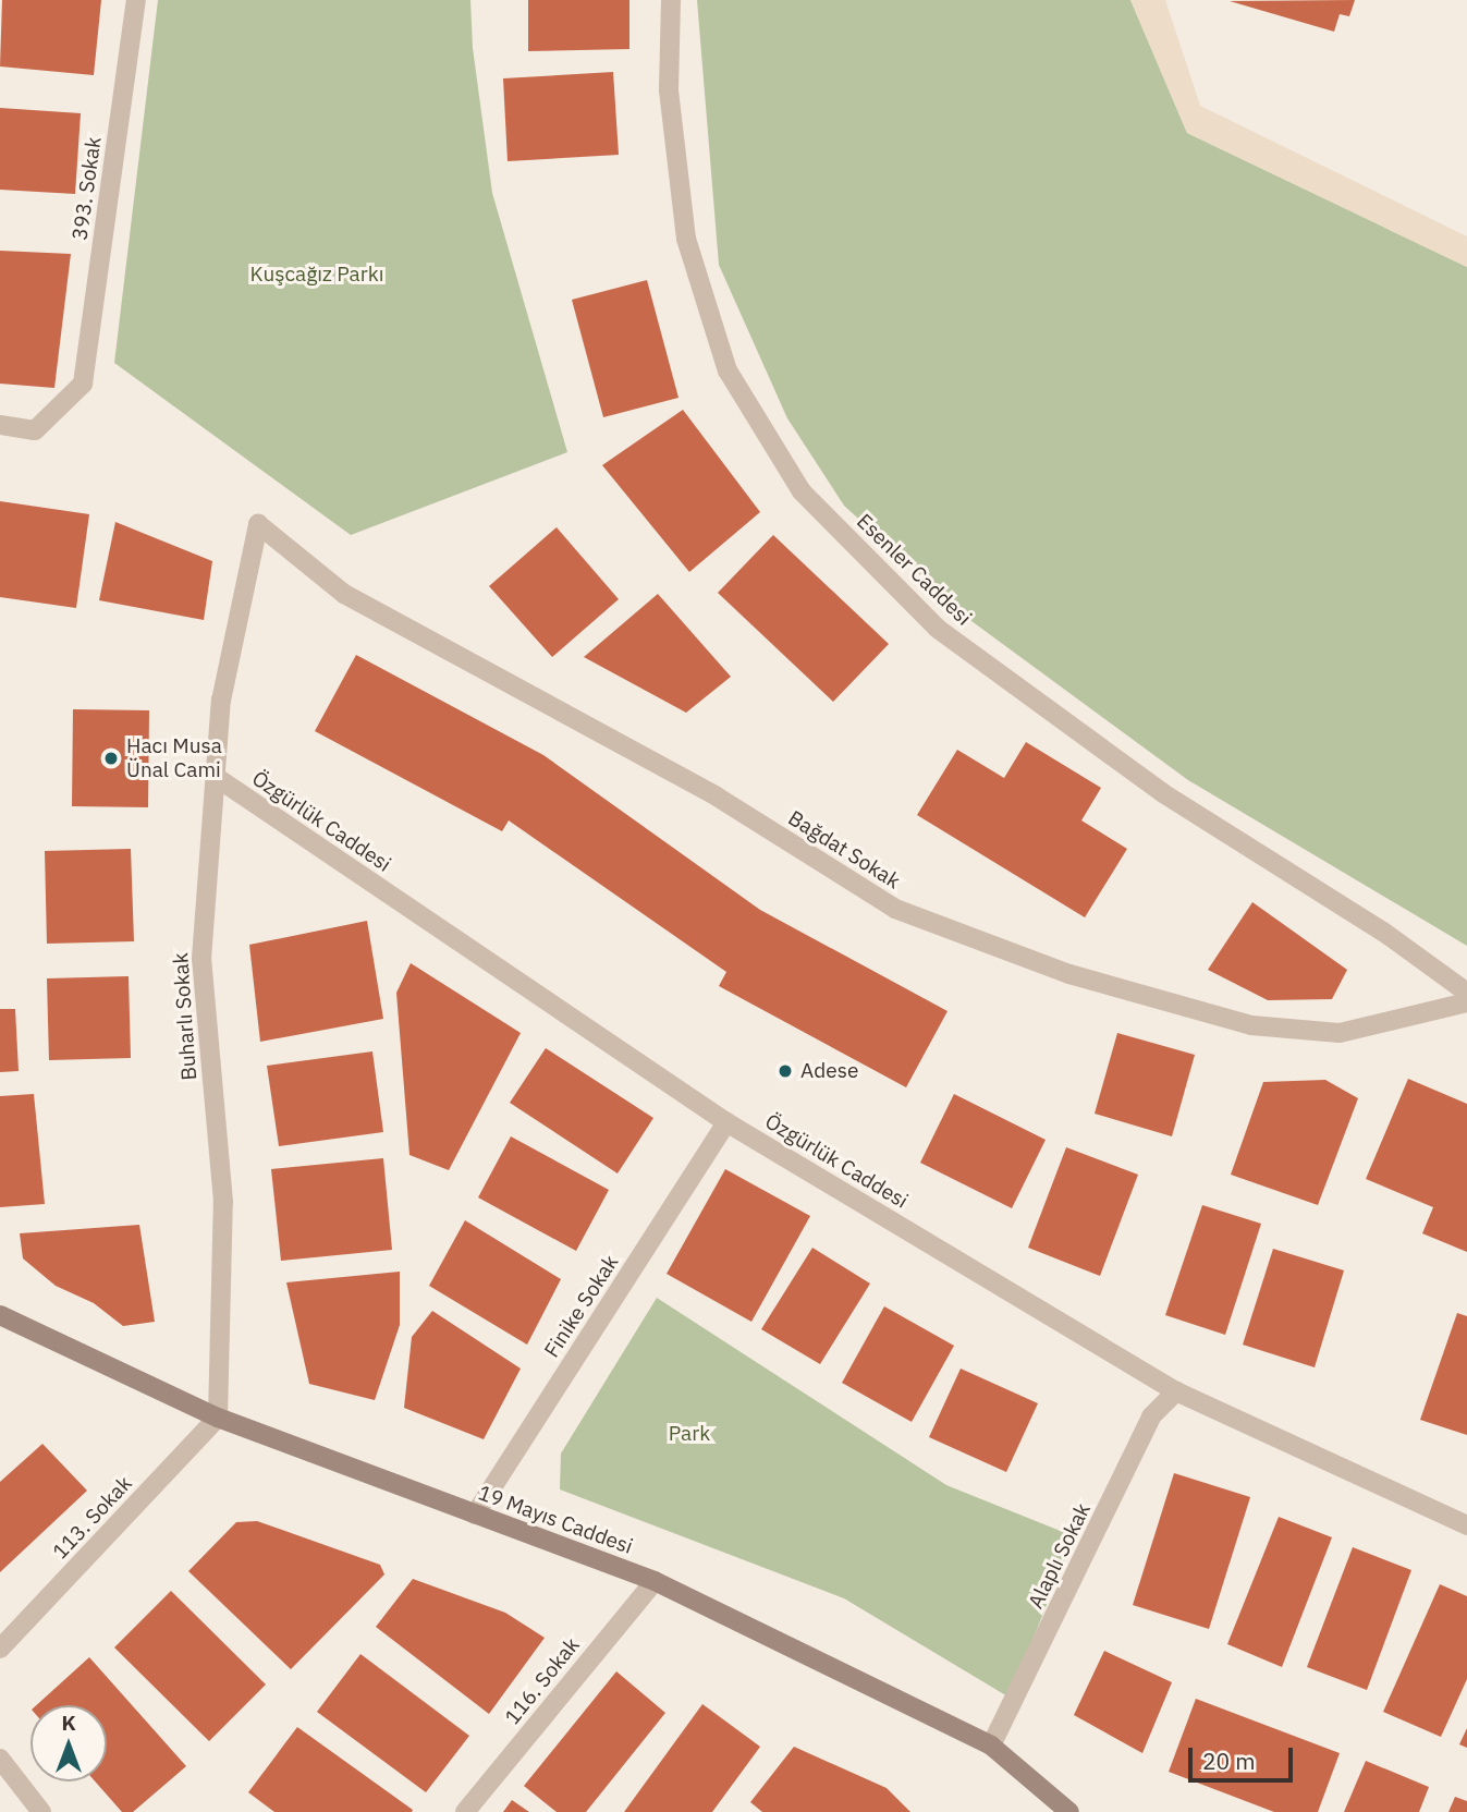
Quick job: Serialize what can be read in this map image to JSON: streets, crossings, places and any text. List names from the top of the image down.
{
  "streets": {
    "main road": ["19 Mayıs Caddesi"],
    "street": [
      "393. Sokak",
      "Esenler Caddesi",
      "Özgürlük Caddesi",
      "Bağdat Sokak",
      "Buharlı Sokak",
      "Finike Sokak",
      "113. Sokak",
      "Alaplı Sokak",
      "116. Sokak"
    ]
  },
  "crossings": [
    ["Özgürlük Caddesi", "Buharlı Sokak"],
    ["Özgürlük Caddesi", "Finike Sokak"],
    ["Özgürlük Caddesi", "Alaplı Sokak"],
    ["Bağdat Sokak", "Buharlı Sokak"],
    ["Buharlı Sokak", "113. Sokak"],
    ["Buharlı Sokak", "19 Mayıs Caddesi"],
    ["Finike Sokak", "19 Mayıs Caddesi"],
    ["113. Sokak", "19 Mayıs Caddesi"],
    ["19 Mayıs Caddesi", "Alaplı Sokak"],
    ["19 Mayıs Caddesi", "116. Sokak"]
  ],
  "parks": ["Kuşcağız Parkı", "Park"],
  "places": ["Hacı Musa Ünal Cami", "Adese"],
  "scale_bar": "20 m",
  "north": "top"
}
